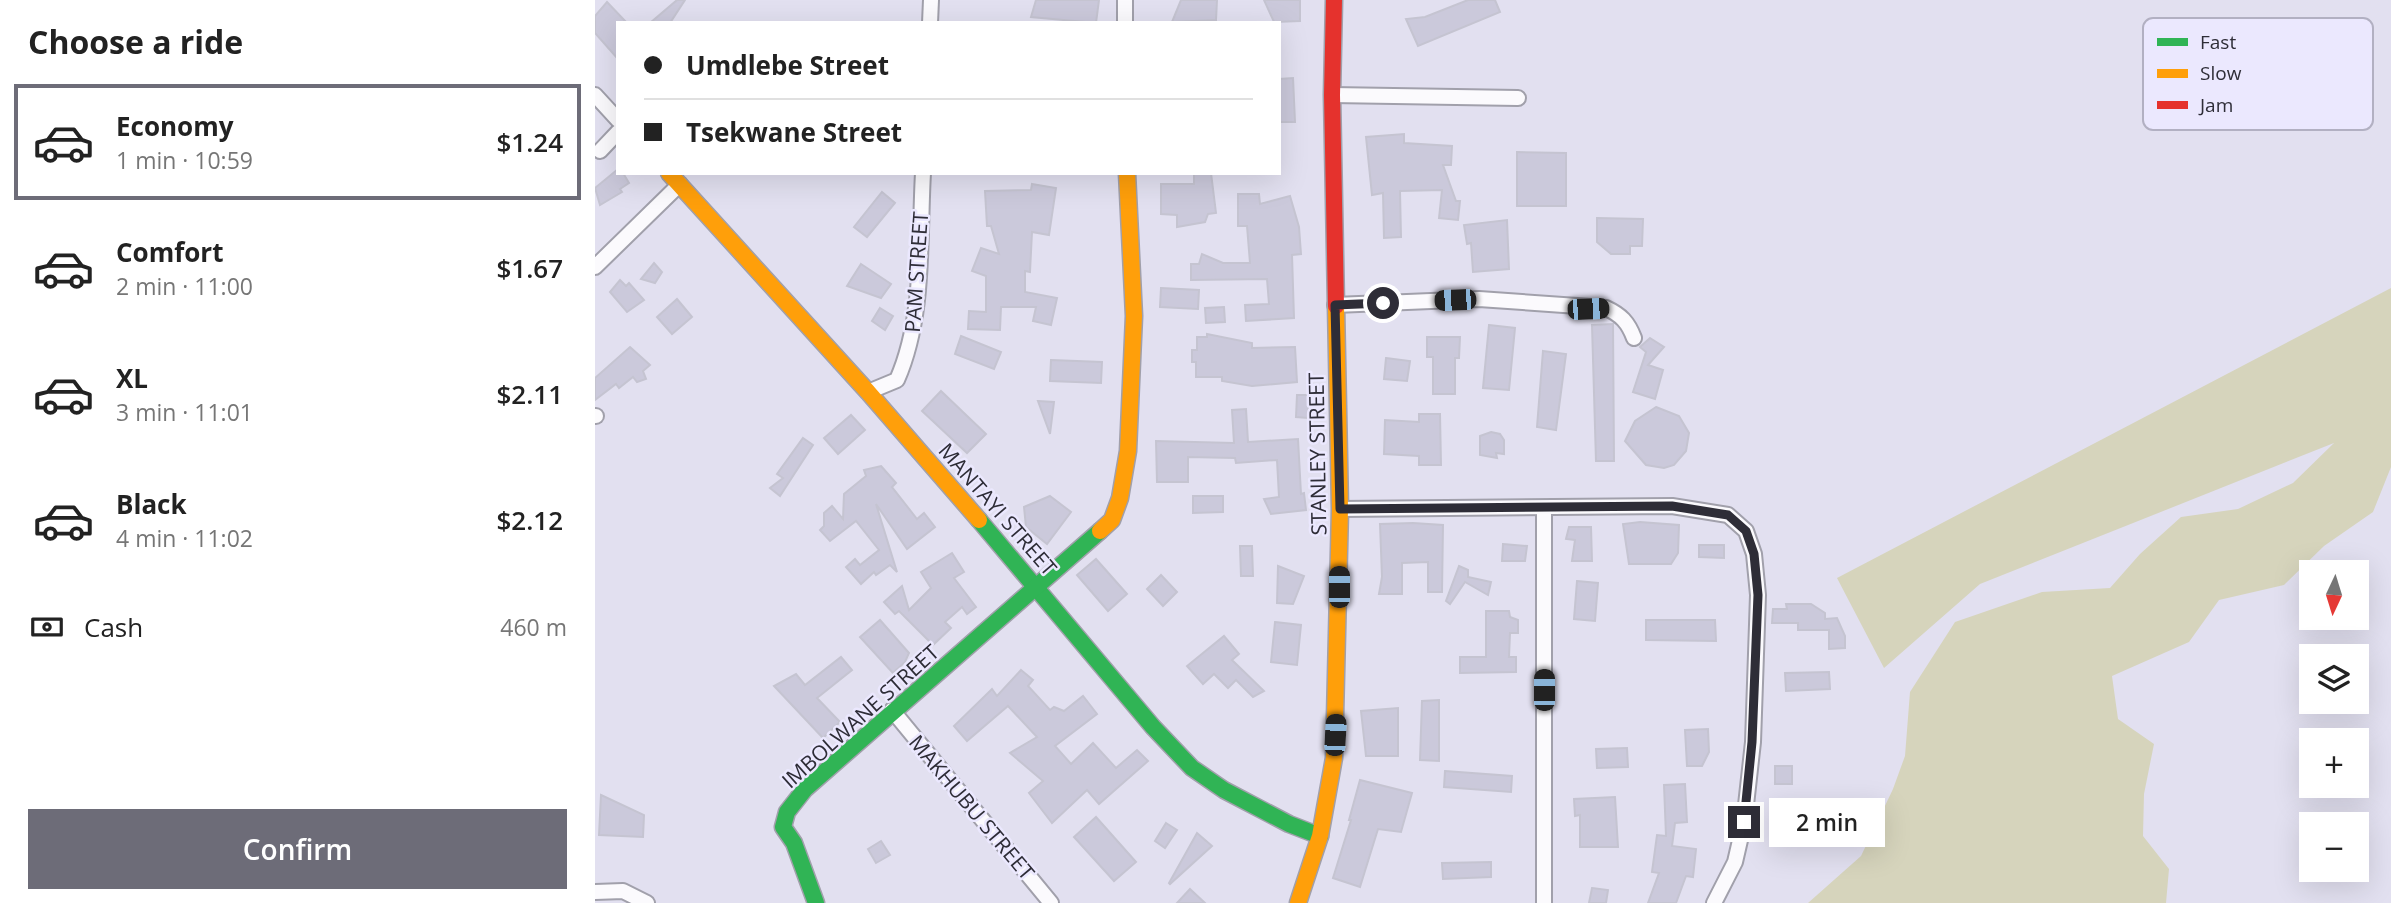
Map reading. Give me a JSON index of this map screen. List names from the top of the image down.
{
  "streets": {
    "street": [
      "PAM STREET",
      "STANLEY STREET",
      "MANTAYI STREET",
      "IMBOLWANE STREET",
      "MAKHUBU STREET"
    ]
  },
  "crossings": [
    ["PAM STREET", "MANTAYI STREET"],
    ["STANLEY STREET", "MANTAYI STREET"],
    ["MANTAYI STREET", "IMBOLWANE STREET"],
    ["IMBOLWANE STREET", "MAKHUBU STREET"]
  ],
  "legend": ["Fast", "Slow", "Jam"],
  "north": "bottom",
  "page": {
    "heading": "Choose a ride",
    "banner": ["Umdlebe Street", "Tsekwane Street"],
    "list": [
      {
        "name": "Economy",
        "note": "1 min · 10:59",
        "value": "$1.24"
      },
      {
        "name": "Comfort",
        "note": "2 min · 11:00",
        "value": "$1.67"
      },
      {
        "name": "XL",
        "note": "3 min · 11:01",
        "value": "$2.11"
      },
      {
        "name": "Black",
        "note": "4 min · 11:02",
        "value": "$2.12"
      }
    ],
    "map_buttons": ["+", "−"],
    "pay": ["Cash", "460 m"],
    "buttons": "Confirm",
    "bubble": "2 min"
  }
}
